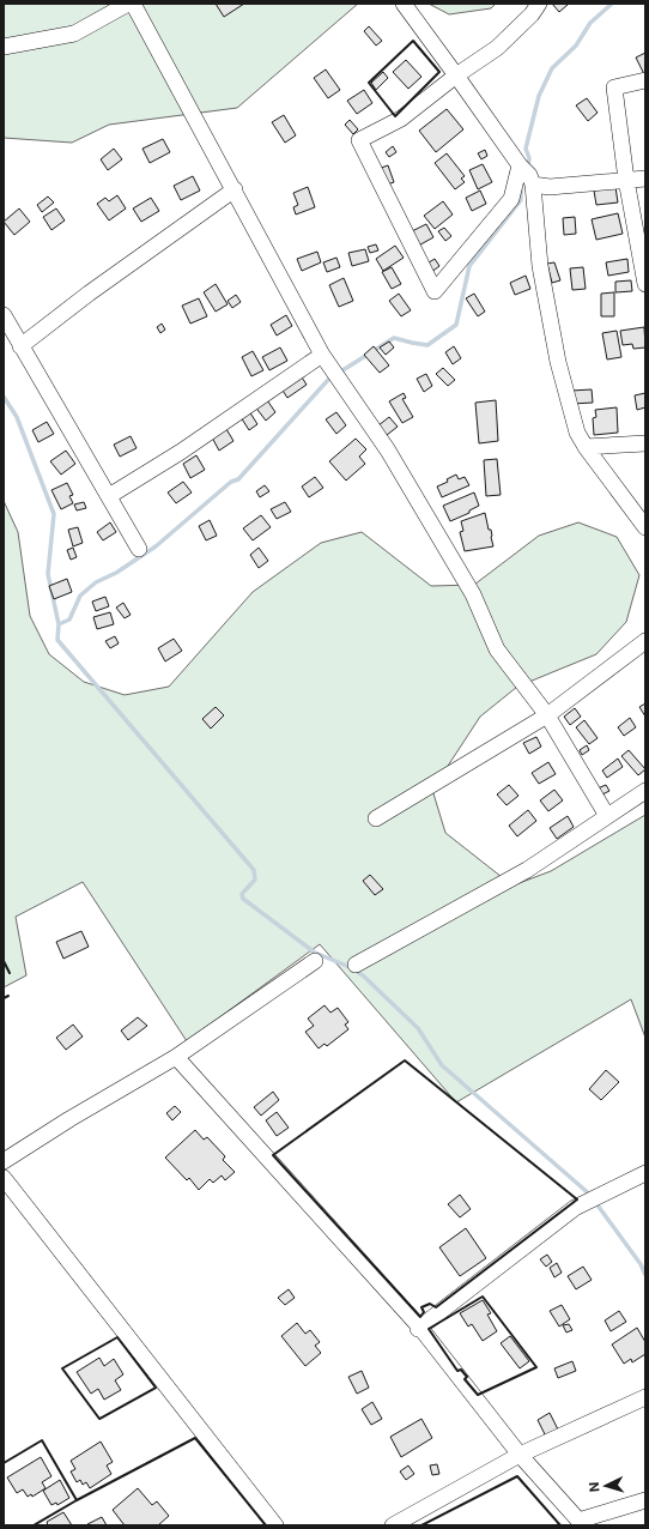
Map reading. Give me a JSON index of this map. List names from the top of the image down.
{
  "north": "left"
}
